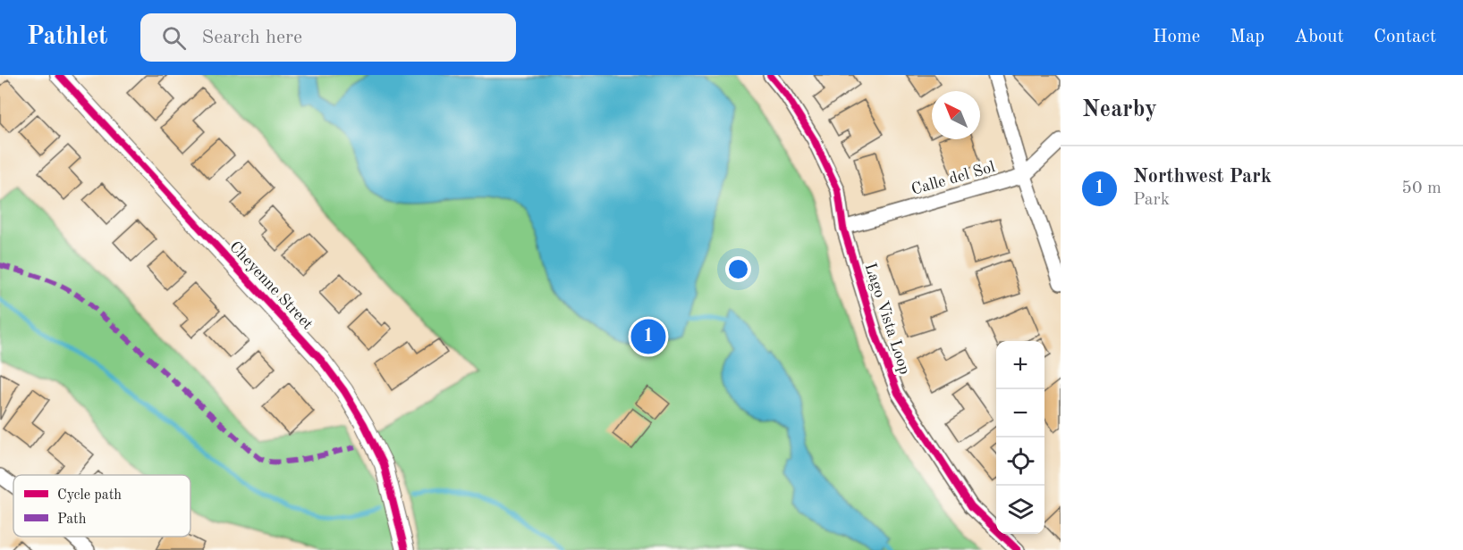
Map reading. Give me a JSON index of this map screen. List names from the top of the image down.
{
  "streets": {
    "street": ["Calle del Sol", "Cheyenne Street", "Lago Vista Loop"]
  },
  "crossings": [
    ["Calle del Sol", "Lago Vista Loop"]
  ],
  "legend": ["Cycle path", "Path"],
  "north": "top left",
  "page": {
    "header": "Pathlet",
    "search": "Search here",
    "nav": [
      "Home",
      "Map",
      "About",
      "Contact"
    ],
    "heading": "Nearby",
    "list": [
      {
        "mark": "1",
        "name": "Northwest Park",
        "note": "Park",
        "value": "50 m"
      }
    ],
    "pins": "1",
    "map_buttons": ["+", "−"]
  }
}
